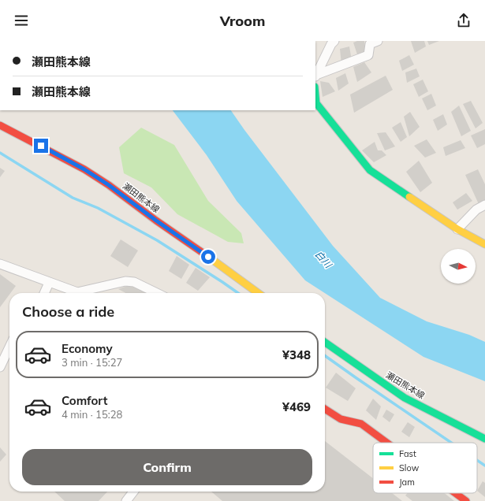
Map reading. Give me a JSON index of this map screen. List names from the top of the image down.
{
  "streets": {
    "main road": ["瀬田熊本線"]
  },
  "water": ["白川"],
  "legend": ["Fast", "Slow", "Jam"],
  "north": "right",
  "page": {
    "header": "Vroom",
    "banner": ["瀬田熊本線", "瀬田熊本線"],
    "heading": "Choose a ride",
    "list": [
      {
        "name": "Economy",
        "note": "3 min · 15:27",
        "value": "¥348"
      },
      {
        "name": "Comfort",
        "note": "4 min · 15:28",
        "value": "¥469"
      }
    ],
    "buttons": "Confirm"
  }
}
